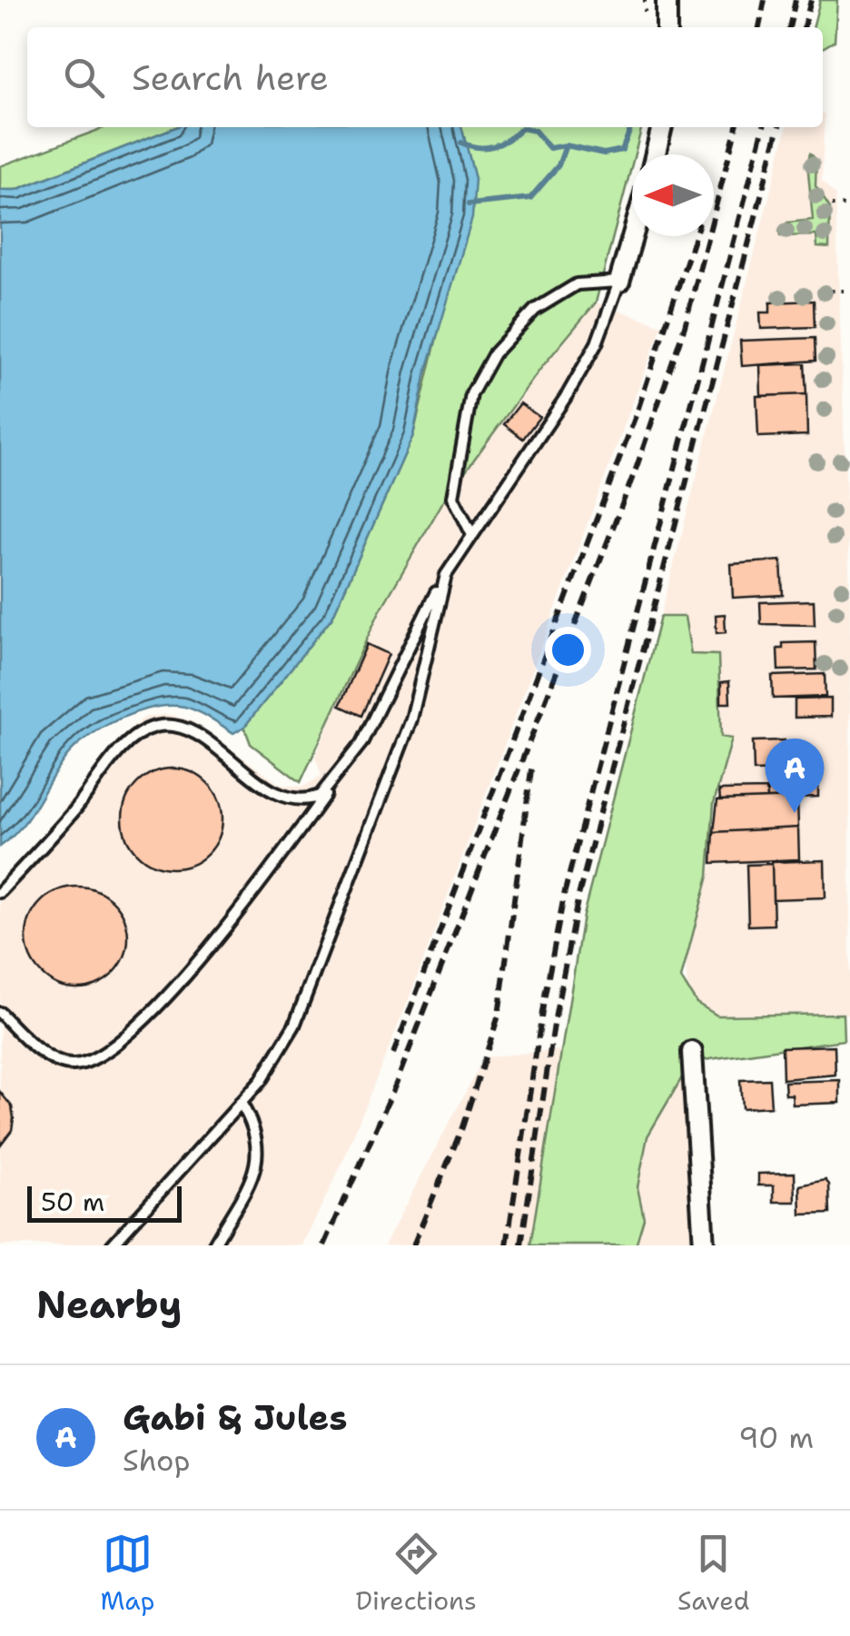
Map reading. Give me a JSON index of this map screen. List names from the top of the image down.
{
  "scale_bar": "50 m",
  "north": "left",
  "page": {
    "search": "Search here",
    "pins": "A",
    "scale": "50 m",
    "heading": "Nearby",
    "list": [
      {
        "mark": "A",
        "name": "Gabi & Jules",
        "note": "Shop",
        "value": "90 m"
      }
    ],
    "nav": ["Map", "Directions", "Saved"]
  }
}
